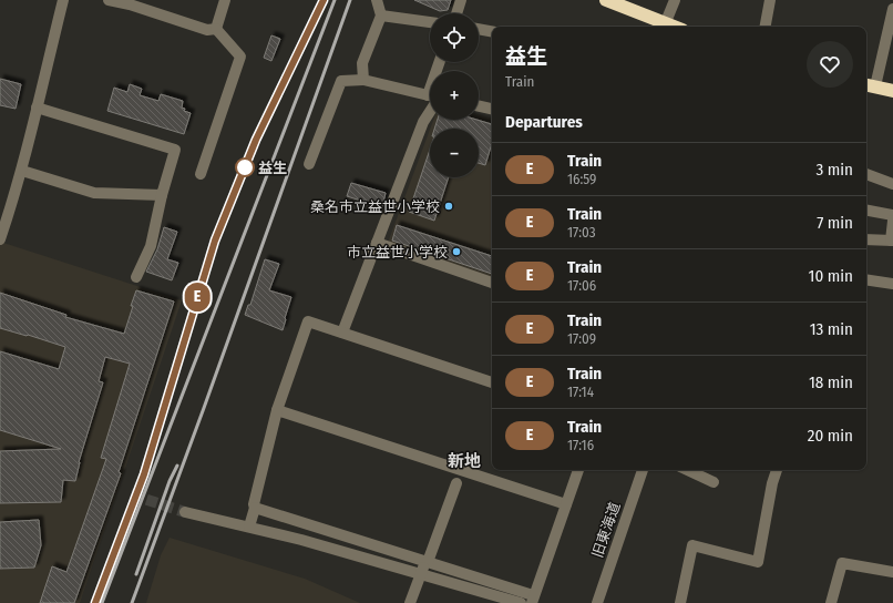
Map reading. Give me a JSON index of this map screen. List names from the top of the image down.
{
  "streets": {
    "street": ["旧東海道"]
  },
  "districts": ["新地"],
  "places": ["益生", "桑名市立益世小学校", "市立益世小学校"],
  "page": {
    "on_map": "E",
    "map_buttons": ["+", "−"],
    "heading": [
      ["益生", "Train"],
      "Departures"
    ],
    "list": [
      {
        "mark": "E",
        "name": "Train",
        "note": "16:59",
        "value": "3 min"
      },
      {
        "mark": "E",
        "name": "Train",
        "note": "17:03",
        "value": "7 min"
      },
      {
        "mark": "E",
        "name": "Train",
        "note": "17:06",
        "value": "10 min"
      },
      {
        "mark": "E",
        "name": "Train",
        "note": "17:09",
        "value": "13 min"
      },
      {
        "mark": "E",
        "name": "Train",
        "note": "17:14",
        "value": "18 min"
      },
      {
        "mark": "E",
        "name": "Train",
        "note": "17:16",
        "value": "20 min"
      }
    ]
  }
}
